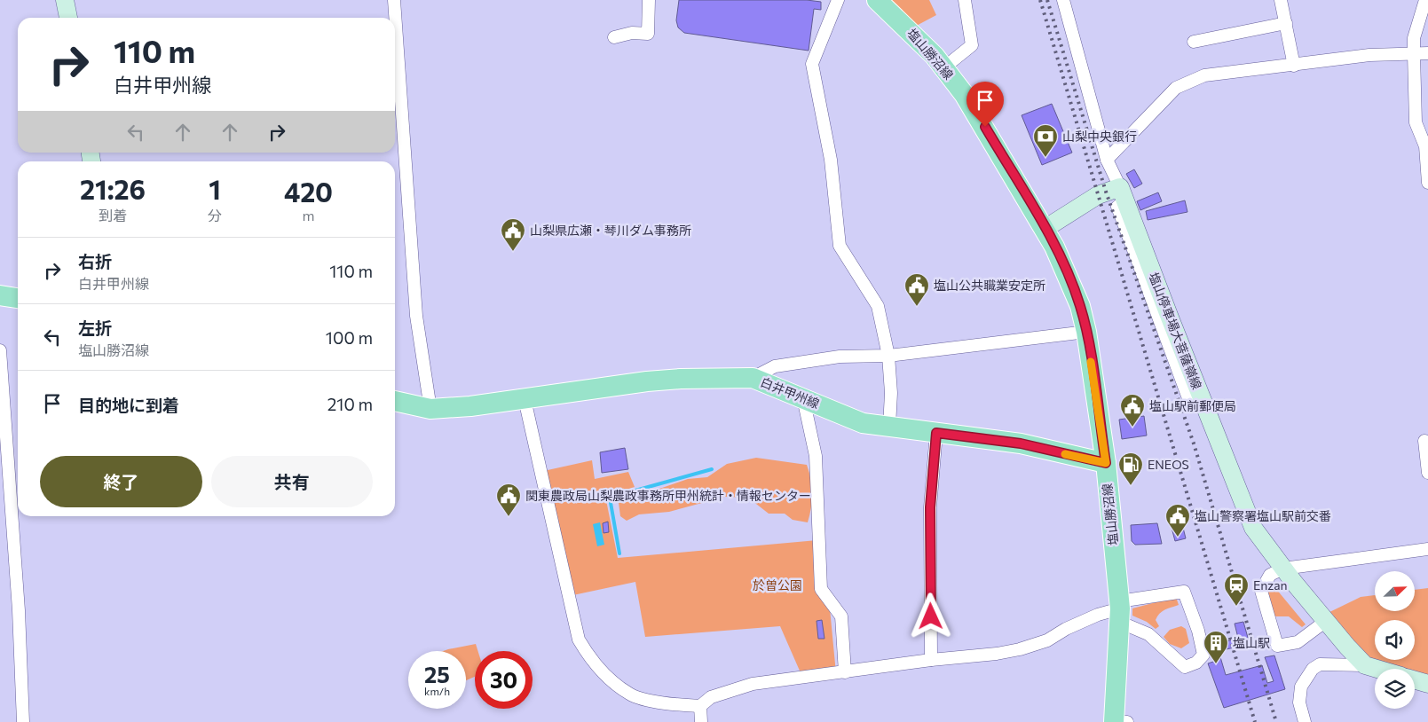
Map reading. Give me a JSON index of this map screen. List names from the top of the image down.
{
  "streets": {
    "main road": ["塩山勝沼線", "塩山停車場大菩薩嶺線", "白井甲州線"]
  },
  "crossings": [
    ["塩山勝沼線", "白井甲州線"]
  ],
  "parks": ["於曽公園"],
  "places": {
    "bank": ["山梨中央銀行"],
    "public building": [
      "山梨県広瀬・琴川ダム事務所",
      "塩山公共職業安定所",
      "塩山駅前郵便局",
      "関東農政局山梨農政事務所甲州統計・情報センター",
      "塩山警察署塩山駅前交番"
    ],
    "fuel station": ["ENEOS"],
    "station": ["Enzan"],
    "building": ["塩山駅"]
  },
  "north": "top right",
  "page": {
    "turn": ["110 m", "白井甲州線"],
    "eta": [
      "21:26",
      "到着",
      "1",
      "分",
      "420",
      "m"
    ],
    "list": [
      {
        "name": "右折",
        "note": "白井甲州線",
        "value": "110 m"
      },
      {
        "name": "左折",
        "note": "塩山勝沼線",
        "value": "100 m"
      },
      {
        "name": "目的地に到着",
        "value": "210 m"
      }
    ],
    "buttons": ["終了", "共有"],
    "speed": "25 km/h",
    "limit": "30"
  }
}
